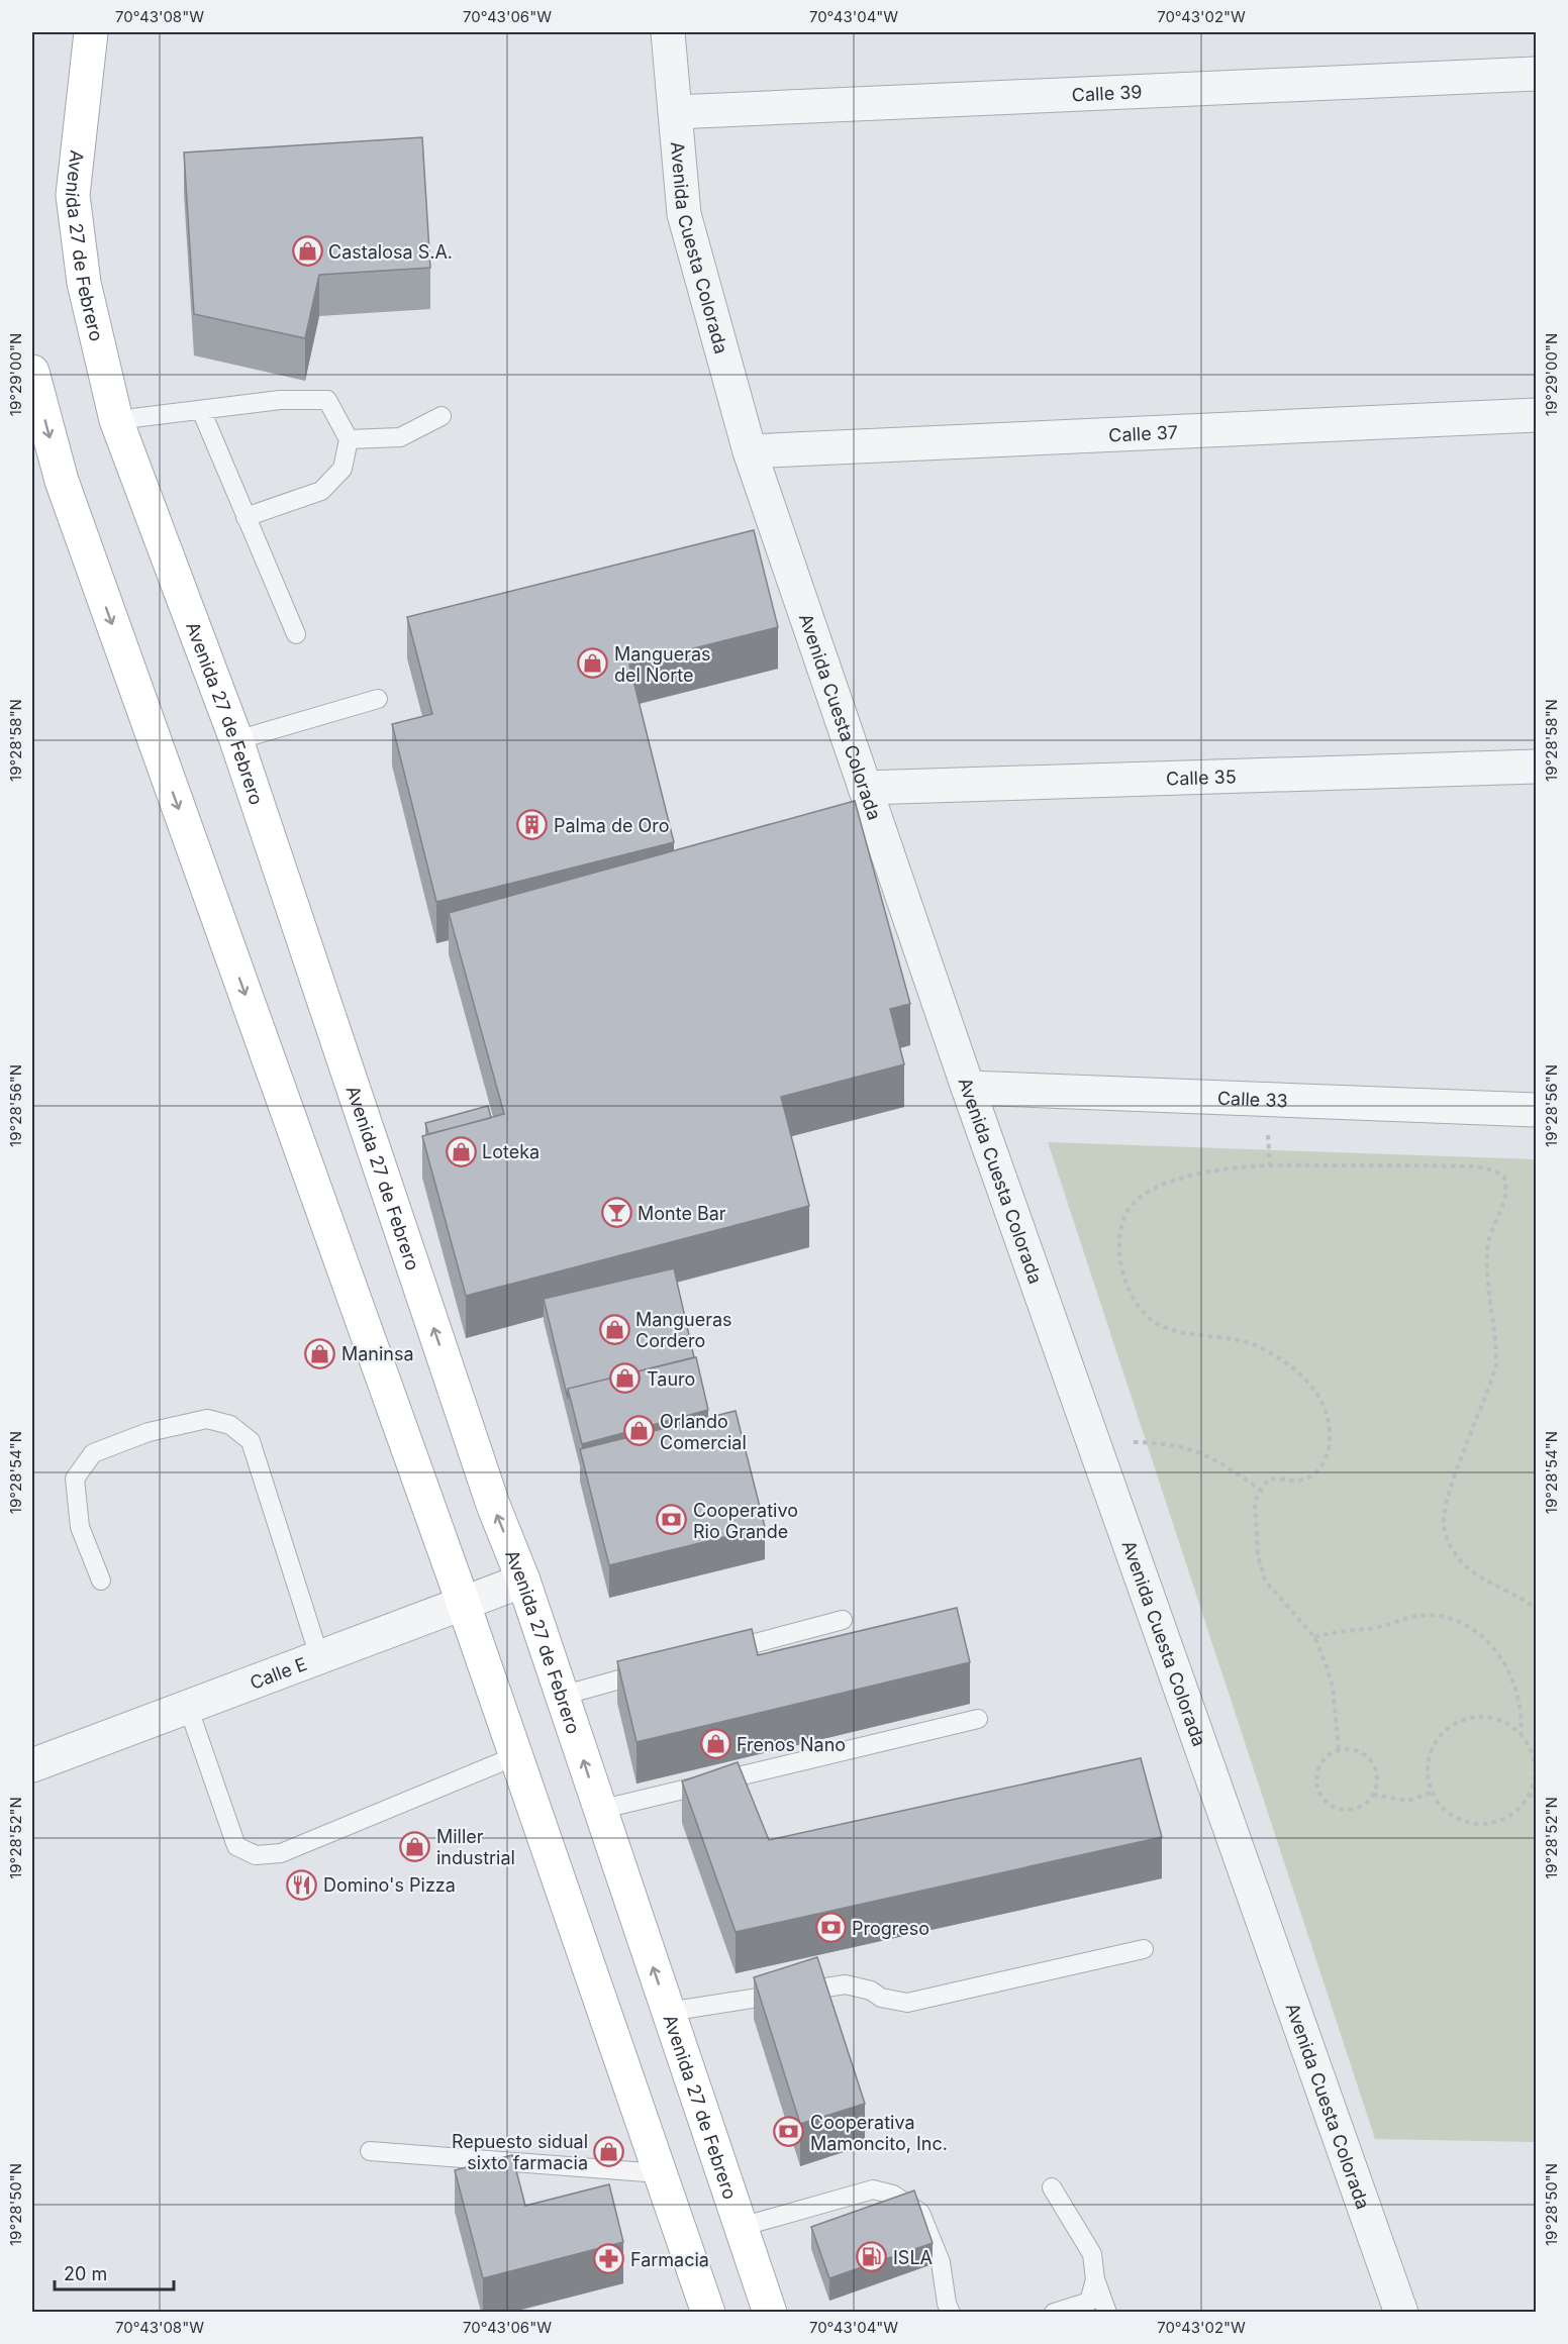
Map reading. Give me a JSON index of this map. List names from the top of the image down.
{
  "streets": {
    "main road": ["Avenida 27 de Febrero"],
    "street": [
      "Calle 39",
      "Avenida Cuesta Colorada",
      "Calle 37",
      "Calle 35",
      "Calle 33",
      "Calle E"
    ]
  },
  "crossings": [
    ["Calle 39", "Avenida Cuesta Colorada"],
    ["Avenida 27 de Febrero", "Calle E"],
    ["Avenida Cuesta Colorada", "Calle 37"],
    ["Avenida Cuesta Colorada", "Calle 35"],
    ["Avenida Cuesta Colorada", "Calle 33"]
  ],
  "places": {
    "shop": [
      "Castalosa S.A.",
      "Mangueras del Norte",
      "Loteka",
      "Mangueras Cordero",
      "Maninsa",
      "Tauro",
      "Orlando Comercial",
      "Frenos Nano",
      "Miller industrial",
      "Repuesto sidual sixto farmacia"
    ],
    "building": ["Palma de Oro"],
    "bar": ["Monte Bar"],
    "bank": ["Cooperativo Rio Grande", "Progreso", "Cooperativa Mamoncito, Inc."],
    "restaurant": ["Domino's Pizza"],
    "fuel station": ["ISLA"],
    "pharmacy": ["Farmacia"]
  },
  "scale_bar": "20 m",
  "coordinates": [
    "70°43'08\"W",
    "70°43'06\"W",
    "70°43'04\"W",
    "70°43'02\"W",
    "19°29'00\"N",
    "19°28'58\"N",
    "19°28'56\"N",
    "19°28'54\"N",
    "19°28'52\"N",
    "19°28'50\"N"
  ]
}
